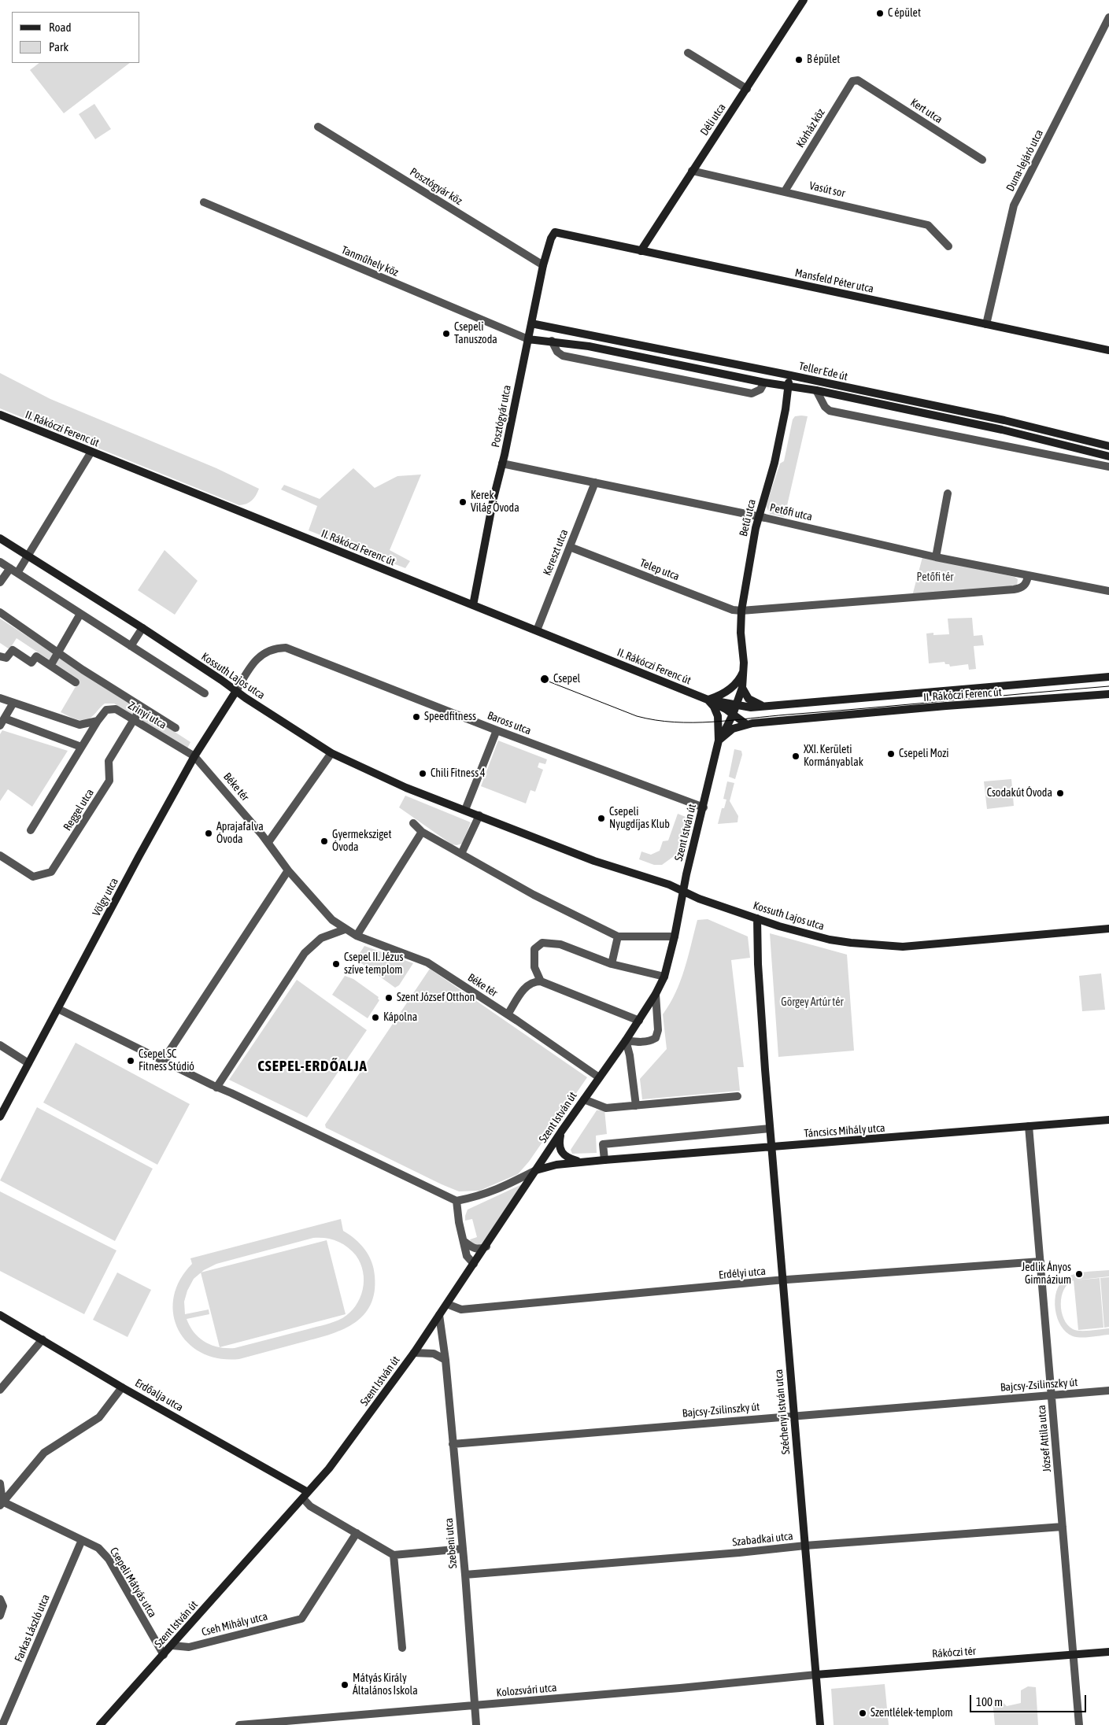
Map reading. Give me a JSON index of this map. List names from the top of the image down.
{
  "streets": {
    "street": [
      "Kert utca",
      "Déli utca",
      "Kórház köz",
      "Duna-lejáró utca",
      "Posztógyár köz",
      "Vasút sor",
      "Tanműhely köz",
      "Mansfeld Péter utca",
      "Teller Ede út",
      "Posztógyár utca",
      "II. Rákóczi Ferenc út",
      "Petőfi utca",
      "Betű utca",
      "Kereszt utca",
      "Telep utca",
      "Kossuth Lajos utca",
      "Zrínyi utca",
      "Baross utca",
      "Béke tér",
      "Reggel utca",
      "Szent István út",
      "Völgy utca",
      "Táncsics Mihály utca",
      "Erdélyi utca",
      "Bajcsy-Zsilinszky út",
      "Erdőalja utca",
      "Széchenyi István utca",
      "József Attila utca",
      "Szabadkai utca",
      "Szebeni utca",
      "Csepeli Mátyás utca",
      "Cseh Mihály utca",
      "Farkas László utca",
      "Rákóczi tér",
      "Kolozsvári utca"
    ]
  },
  "crossings": [
    ["Kert utca", "Kórház köz"],
    ["Déli utca", "Vasút sor"],
    ["Déli utca", "Mansfeld Péter utca"],
    ["Kórház köz", "Vasút sor"],
    ["Duna-lejáró utca", "Mansfeld Péter utca"],
    ["Posztógyár köz", "Posztógyár utca"],
    ["Tanműhely köz", "Teller Ede út"],
    ["Tanműhely köz", "Posztógyár utca"],
    ["Mansfeld Péter utca", "Posztógyár utca"],
    ["Teller Ede út", "Posztógyár utca"],
    ["Teller Ede út", "Betű utca"],
    ["Posztógyár utca", "II. Rákóczi Ferenc út"],
    ["Posztógyár utca", "Petőfi utca"],
    ["II. Rákóczi Ferenc út", "Betű utca"],
    ["II. Rákóczi Ferenc út", "Kereszt utca"],
    ["II. Rákóczi Ferenc út", "Szent István út"],
    ["Petőfi utca", "Betű utca"],
    ["Petőfi utca", "Kereszt utca"],
    ["Betű utca", "Telep utca"],
    ["Betű utca", "Szent István út"],
    ["Kereszt utca", "Telep utca"],
    ["Kossuth Lajos utca", "Baross utca"],
    ["Kossuth Lajos utca", "Szent István út"],
    ["Kossuth Lajos utca", "Völgy utca"],
    ["Zrínyi utca", "Béke tér"],
    ["Zrínyi utca", "Reggel utca"],
    ["Zrínyi utca", "Völgy utca"],
    ["Baross utca", "Szent István út"],
    ["Baross utca", "Völgy utca"],
    ["Béke tér", "Szent István út"],
    ["Béke tér", "Völgy utca"],
    ["Szent István út", "Táncsics Mihály utca"],
    ["Szent István út", "Erdélyi utca"],
    ["Szent István út", "Erdőalja utca"],
    ["Szent István út", "Szebeni utca"],
    ["Szent István út", "Csepeli Mátyás utca"],
    ["Szent István út", "Cseh Mihály utca"],
    ["Táncsics Mihály utca", "Széchenyi István utca"],
    ["Táncsics Mihály utca", "József Attila utca"],
    ["Erdélyi utca", "Széchenyi István utca"],
    ["Erdélyi utca", "József Attila utca"],
    ["Bajcsy-Zsilinszky út", "Széchenyi István utca"],
    ["Bajcsy-Zsilinszky út", "József Attila utca"],
    ["Bajcsy-Zsilinszky út", "Szebeni utca"],
    ["Széchenyi István utca", "Szabadkai utca"],
    ["Széchenyi István utca", "Rákóczi tér"],
    ["Széchenyi István utca", "Kolozsvári utca"],
    ["József Attila utca", "Szabadkai utca"],
    ["József Attila utca", "Rákóczi tér"],
    ["Szabadkai utca", "Szebeni utca"],
    ["Szebeni utca", "Kolozsvári utca"],
    ["Csepeli Mátyás utca", "Farkas László utca"],
    ["Rákóczi tér", "Kolozsvári utca"]
  ],
  "districts": ["CSEPEL-ERDŐALJA"],
  "parks": ["Petőfi tér", "Görgey Artúr tér"],
  "places": [
    "C épület",
    "B épület",
    "Csepeli Tanuszoda",
    "Kerek Világ Óvoda",
    "Csepel",
    "Speedfitness",
    "Csepeli Mozi",
    "XXI. Kerületi Kormányablak",
    "Chili Fitness 4",
    "Csodakút Óvoda",
    "Csepeli Nyugdíjas Klub",
    "Aprajafalva Óvoda",
    "Gyermeksziget Óvoda",
    "Csepel II. Jézus szíve templom",
    "Szent József Otthon",
    "Kápolna",
    "Csepel SC Fitness Stúdió",
    "Jedlik Ányos Gimnázium",
    "Mátyás Király Általános Iskola",
    "Szentlélek-templom"
  ],
  "legend": ["Road", "Park"],
  "scale_bar": "100 m"
}
